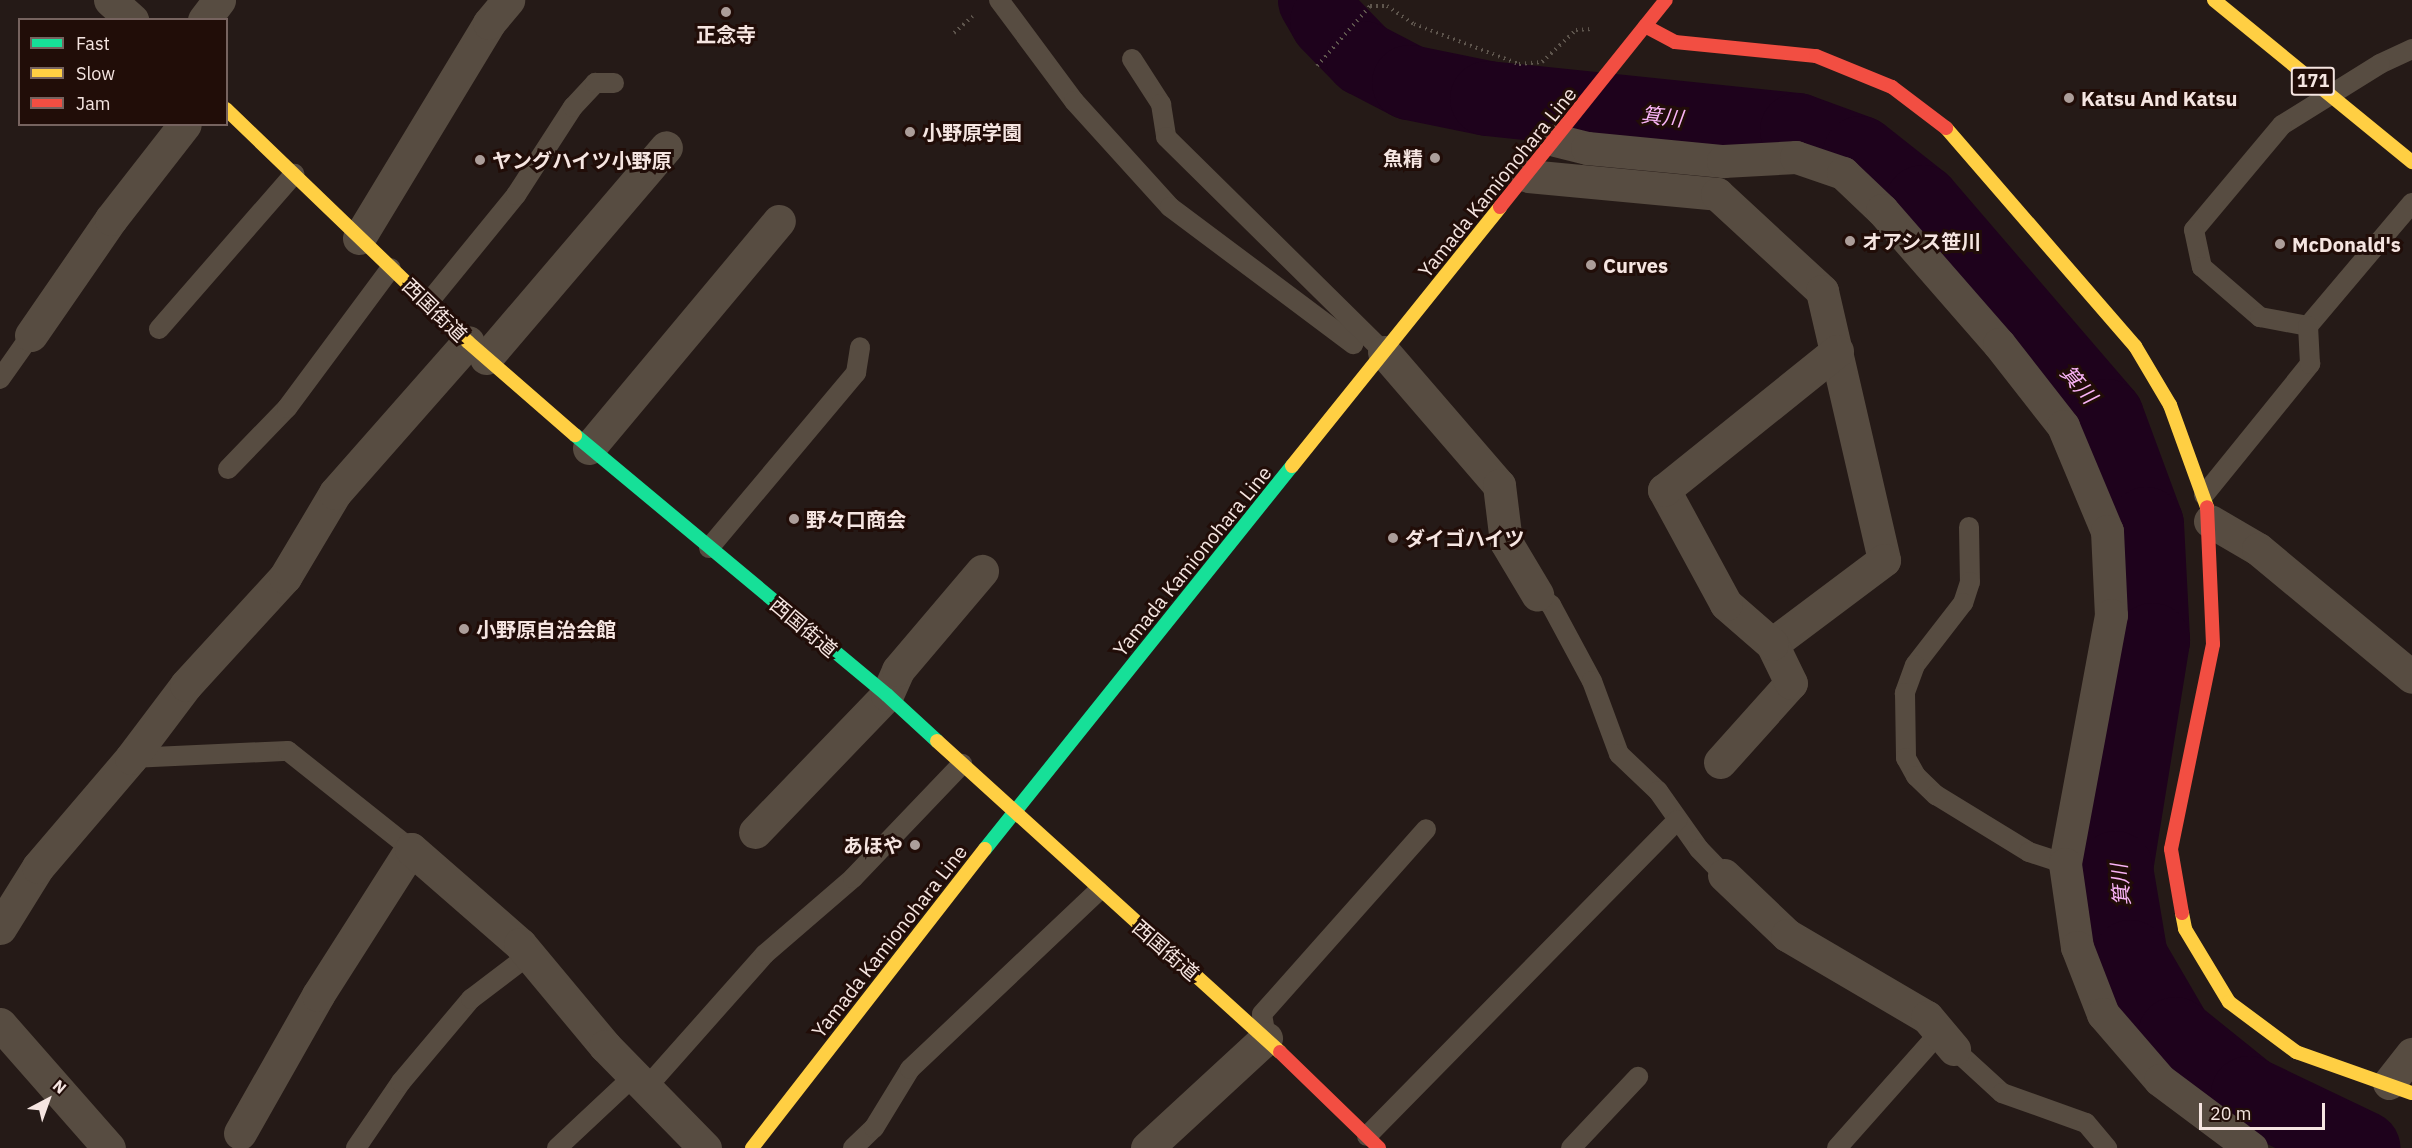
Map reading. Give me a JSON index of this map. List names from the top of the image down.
{
  "streets": {
    "main road": ["171", "Yamada Kamionohara Line", "西国街道"]
  },
  "crossings": [
    ["Yamada Kamionohara Line", "西国街道"]
  ],
  "water": ["箕川"],
  "places": [
    "正念寺",
    "Katsu And Katsu",
    "小野原学園",
    "魚精",
    "ヤングハイツ小野原",
    "オアシス笹川",
    "McDonald's",
    "Curves",
    "野々口商会",
    "ダイゴハイツ",
    "小野原自治会館",
    "あほや"
  ],
  "legend": ["Fast", "Slow", "Jam"],
  "scale_bar": "20 m",
  "north": "top right"
}
